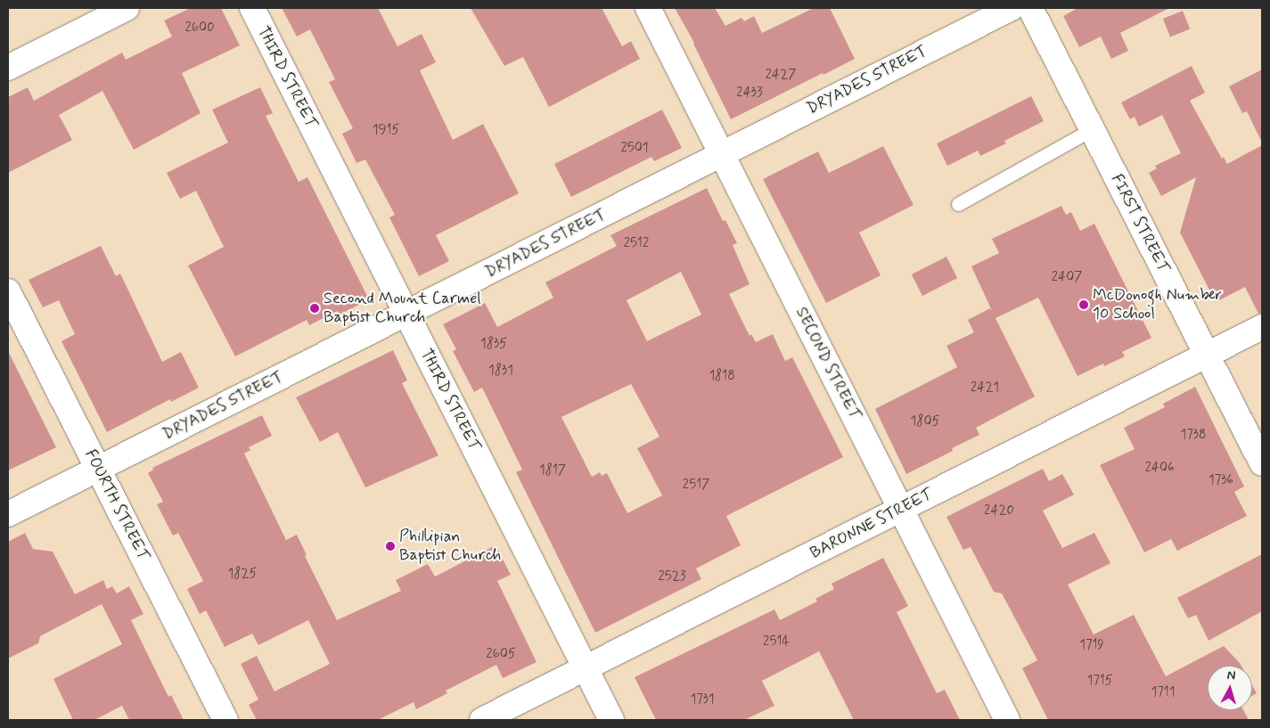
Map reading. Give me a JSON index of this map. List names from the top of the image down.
{
  "streets": {
    "street": [
      "THIRD STREET",
      "DRYADES STREET",
      "FIRST STREET",
      "SECOND STREET",
      "FOURTH STREET",
      "BARONNE STREET"
    ]
  },
  "crossings": [
    ["THIRD STREET", "DRYADES STREET"],
    ["THIRD STREET", "BARONNE STREET"],
    ["DRYADES STREET", "SECOND STREET"],
    ["DRYADES STREET", "FOURTH STREET"],
    ["FIRST STREET", "BARONNE STREET"],
    ["SECOND STREET", "BARONNE STREET"]
  ],
  "places": ["McDonogh Number 10 School", "Second Mount Carmel Baptist Church", "Phillipian Baptist Church"],
  "house_numbers": [
    "2600",
    "2427",
    "2433",
    "1915",
    "2501",
    "2512",
    "2407",
    "1835",
    "1831",
    "1818",
    "2421",
    "1805",
    "1738",
    "2406",
    "1817",
    "1736",
    "2517",
    "2420",
    "1825",
    "2523",
    "2514",
    "1719",
    "2605",
    "1715",
    "1711",
    "1731"
  ],
  "north": "top"
}
